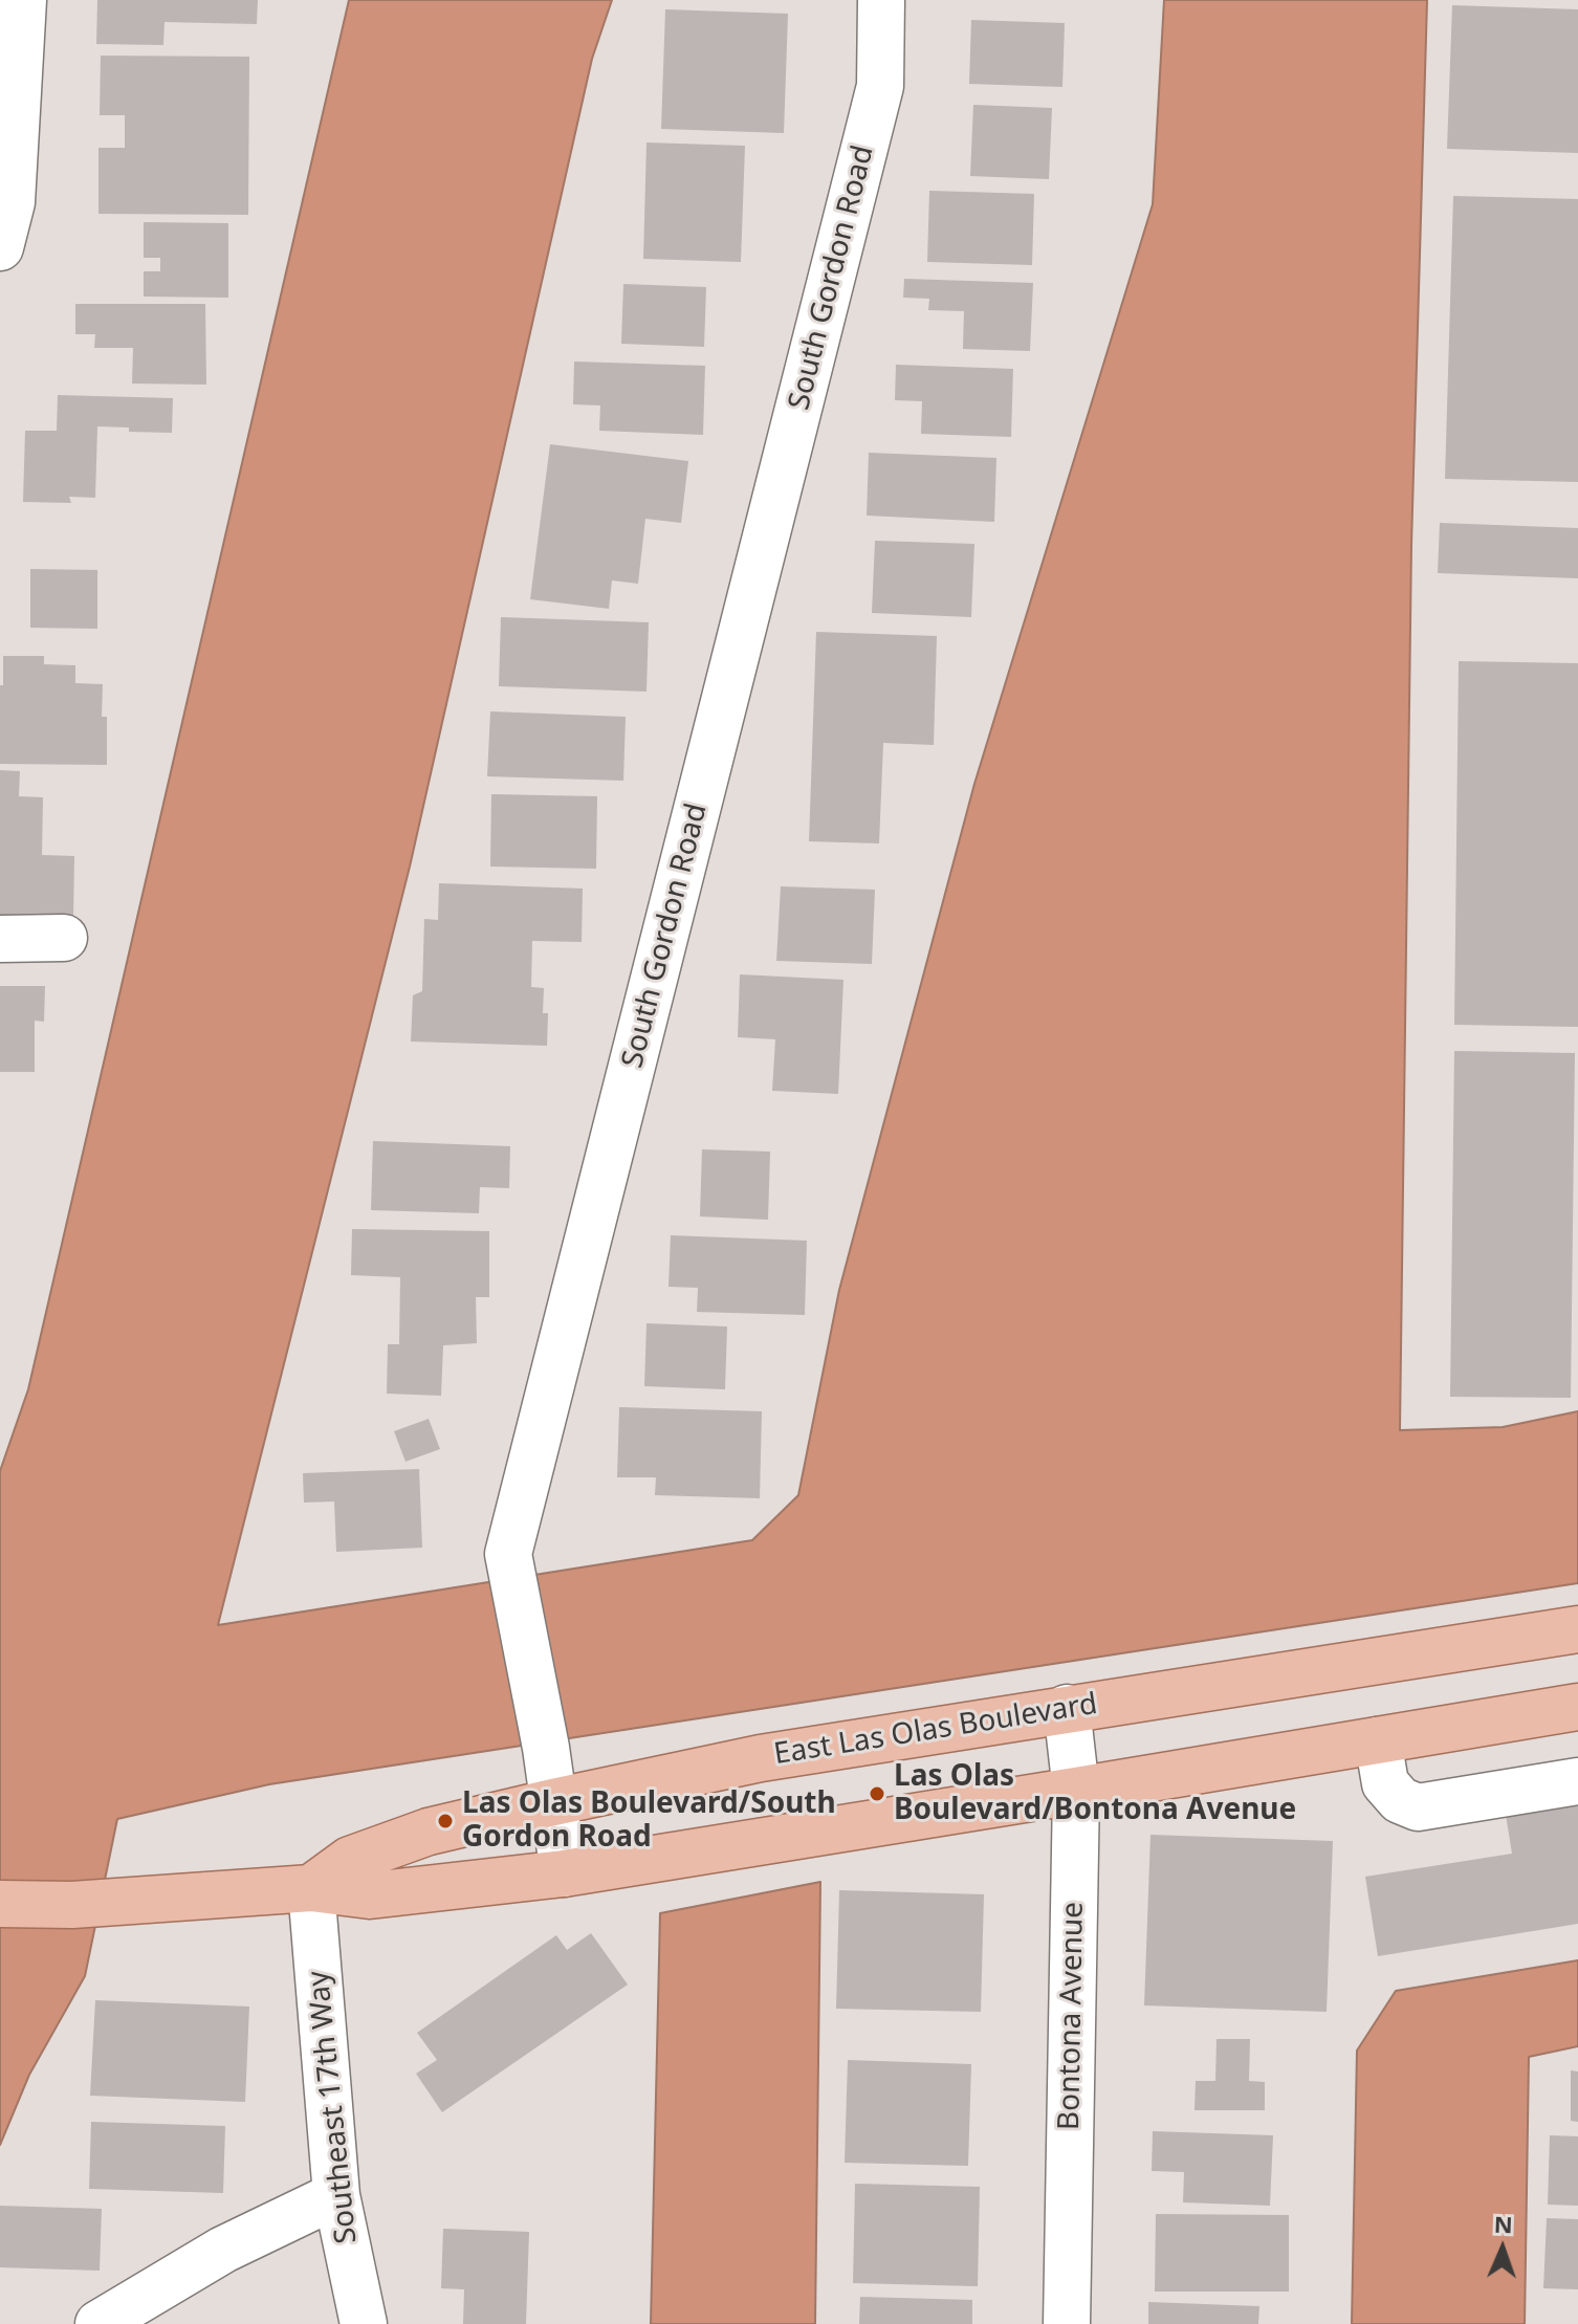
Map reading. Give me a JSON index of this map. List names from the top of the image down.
{
  "streets": {
    "main road": ["East Las Olas Boulevard"],
    "street": ["South Gordon Road", "Bontona Avenue", "Southeast 17th Way"]
  },
  "crossings": [
    ["South Gordon Road", "East Las Olas Boulevard"],
    ["East Las Olas Boulevard", "Bontona Avenue"],
    ["East Las Olas Boulevard", "Southeast 17th Way"]
  ],
  "places": ["Las Olas Boulevard/Bontona Avenue", "Las Olas Boulevard/South Gordon Road"],
  "north": "top"
}
